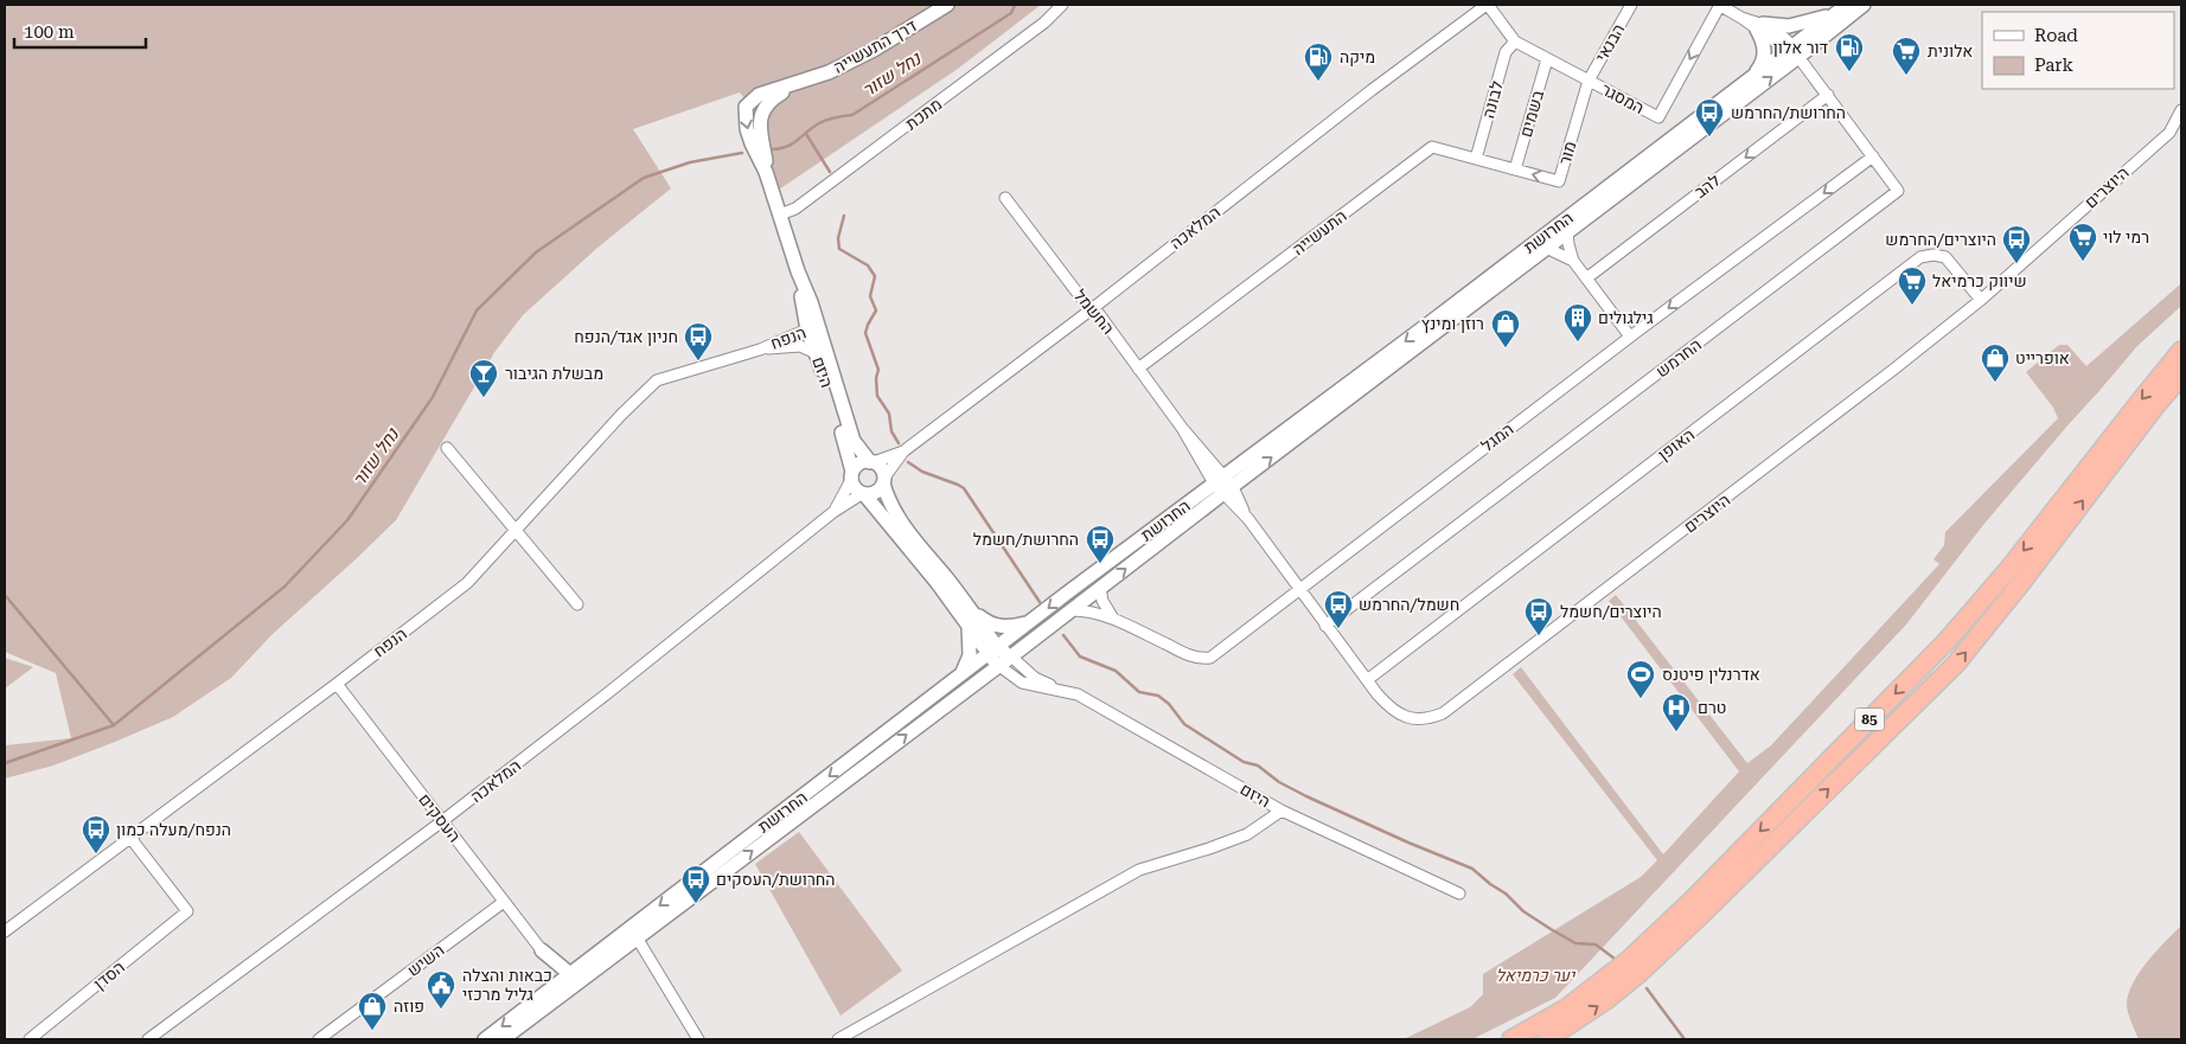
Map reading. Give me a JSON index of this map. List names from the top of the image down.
{
  "streets": {
    "highway": ["85"],
    "street": [
      "הבנאי",
      "דרך התעשייה",
      "המסגר",
      "לבונה",
      "מתכת",
      "בשמים",
      "מור",
      "להב",
      "היוצרים",
      "המלאכה",
      "התעשייה",
      "החרושת",
      "החשמל",
      "הנפח",
      "החרמש",
      "היזם",
      "המגל",
      "האופן",
      "העסקים",
      "השיש",
      "הסדן"
    ]
  },
  "crossings": [
    ["הבנאי", "המסגר"],
    ["הבנאי", "מור"],
    ["דרך התעשייה", "מתכת"],
    ["דרך התעשייה", "היזם"],
    ["המסגר", "לבונה"],
    ["המסגר", "בשמים"],
    ["המסגר", "מור"],
    ["המסגר", "המלאכה"],
    ["לבונה", "התעשייה"],
    ["מתכת", "היזם"],
    ["בשמים", "מור"],
    ["בשמים", "התעשייה"],
    ["מור", "התעשייה"],
    ["להב", "החרמש"],
    ["היוצרים", "החרושת"],
    ["היוצרים", "החשמל"],
    ["היוצרים", "החרמש"],
    ["היוצרים", "המגל"],
    ["היוצרים", "האופן"],
    ["המלאכה", "החשמל"],
    ["המלאכה", "היזם"],
    ["המלאכה", "העסקים"],
    ["התעשייה", "החשמל"],
    ["החרושת", "החשמל"],
    ["החרושת", "החרמש"],
    ["החרושת", "היזם"],
    ["החרושת", "המגל"],
    ["הנפח", "היזם"],
    ["הנפח", "העסקים"],
    ["הנפח", "הסדן"],
    ["החרמש", "המגל"],
    ["העסקים", "השיש"]
  ],
  "one_way": ["להב"],
  "water": ["נחל שזור"],
  "parks": ["יער כרמיאל"],
  "places": {
    "fuel station": ["דור אלון", "מיקה"],
    "supermarket": ["אלונית", "רמי לוי", "שיווק כרמיאל"],
    "bus stop": [
      "החרושת/החרמש",
      "היוצרים/החרמש",
      "חניון אגד/הנפח",
      "החרושת/חשמל",
      "חשמל/החרמש",
      "היוצרים/חשמל",
      "הנפח/מעלה כמון",
      "החרושת/העסקים"
    ],
    "building": ["גילגולים"],
    "shop": ["רוזן ומינץ", "אופרייט", "פוזה"],
    "bar": ["מבשלת הגיבור"],
    "sports": ["אדרנלין פיטנס"],
    "hospital": ["טרם"],
    "public building": ["כבאות והצלה גליל מרכזי"]
  },
  "legend": ["Road", "Park"],
  "scale_bar": "100 m"
}
